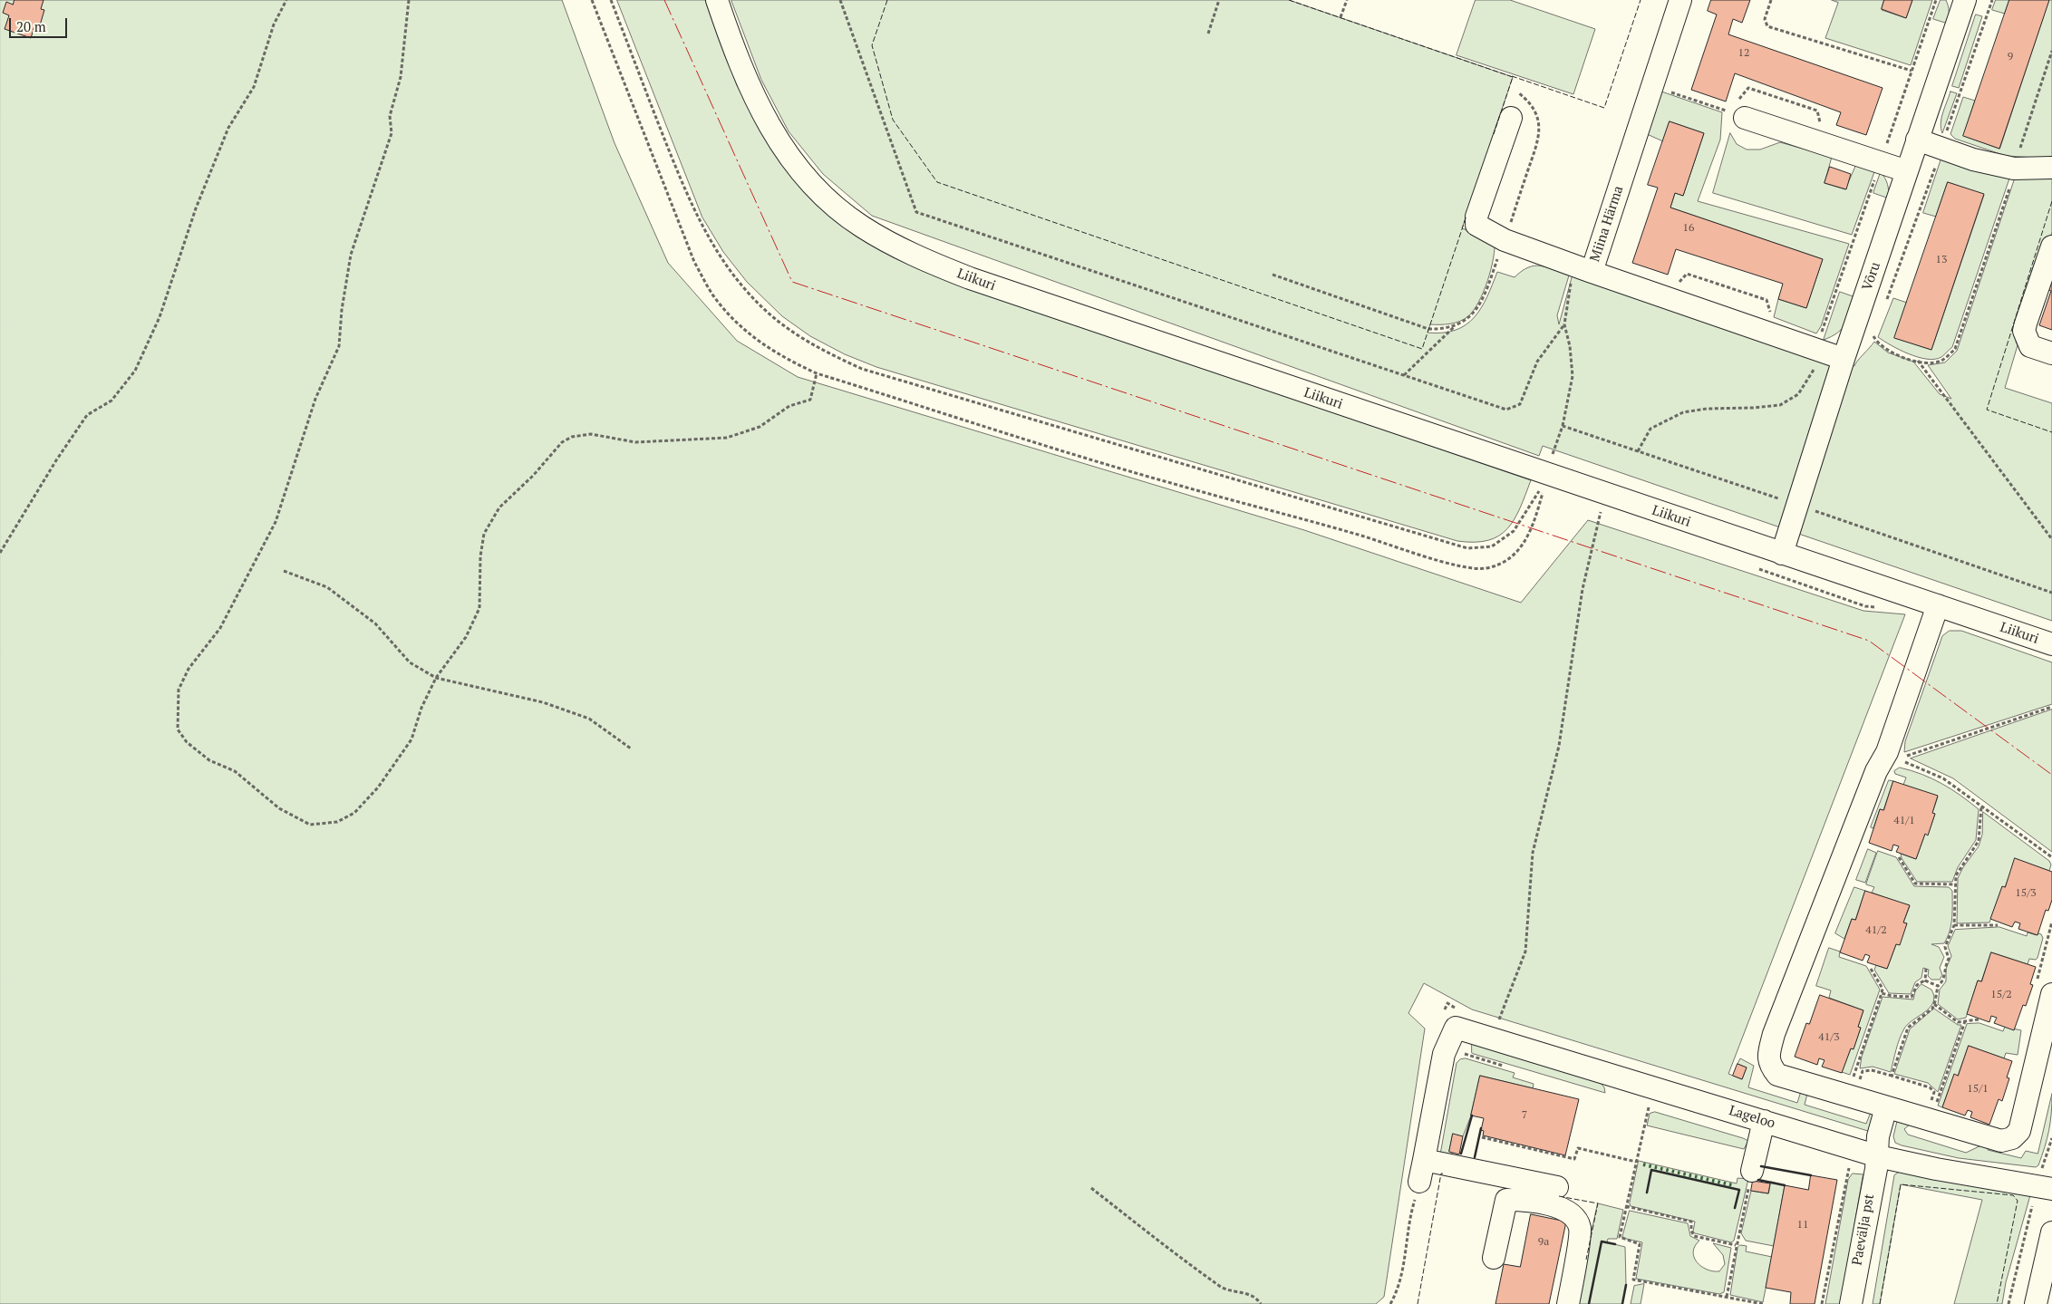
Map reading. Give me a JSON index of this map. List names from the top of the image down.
{
  "streets": {
    "street": [
      "Miina Härma",
      "Võru",
      "Liikuri",
      "Lageloo",
      "Paevälja pst"
    ]
  },
  "crossings": [
    ["Miina Härma", "Võru"],
    ["Võru", "Liikuri"],
    ["Lageloo", "Paevälja pst"]
  ],
  "house_numbers": [
    "12",
    "9",
    "16",
    "13",
    "41/1",
    "15/3",
    "41/2",
    "15/2",
    "41/3",
    "15/1",
    "7",
    "11",
    "9a"
  ],
  "scale_bar": "20 m"
}
